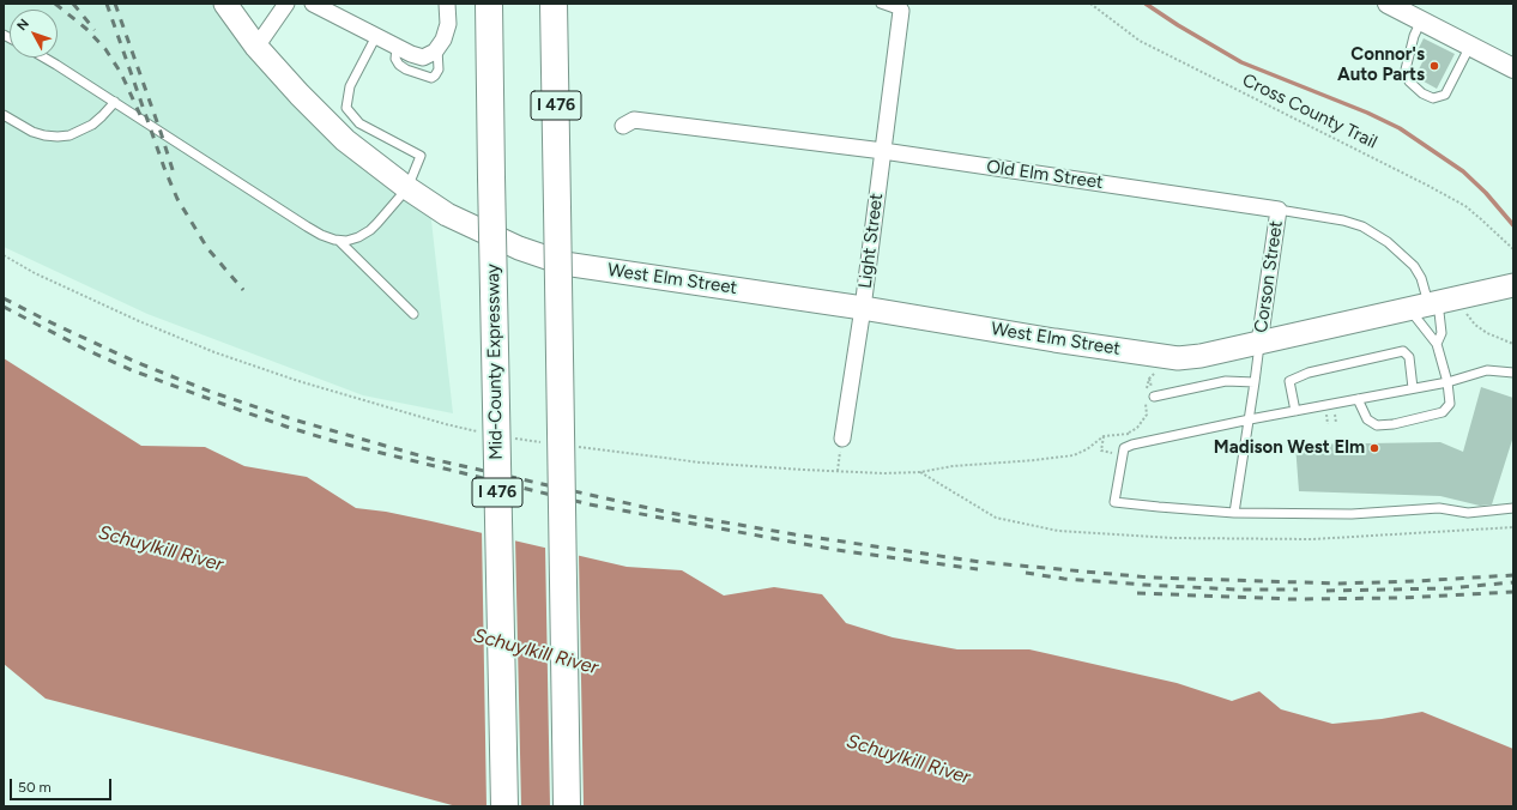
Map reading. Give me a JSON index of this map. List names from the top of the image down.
{
  "streets": {
    "highway": ["I 476", "Mid-County Expressway"],
    "main road": ["West Elm Street"],
    "street": ["Old Elm Street", "Light Street", "Corson Street"],
    "path": ["Cross County Trail"]
  },
  "crossings": [
    ["Old Elm Street", "Light Street"],
    ["Old Elm Street", "Corson Street"],
    ["Old Elm Street", "West Elm Street"],
    ["Light Street", "West Elm Street"],
    ["Corson Street", "West Elm Street"]
  ],
  "water": ["Schuylkill River"],
  "places": ["Connor's Auto Parts", "Madison West Elm"],
  "scale_bar": "50 m",
  "north": "top left"
}
